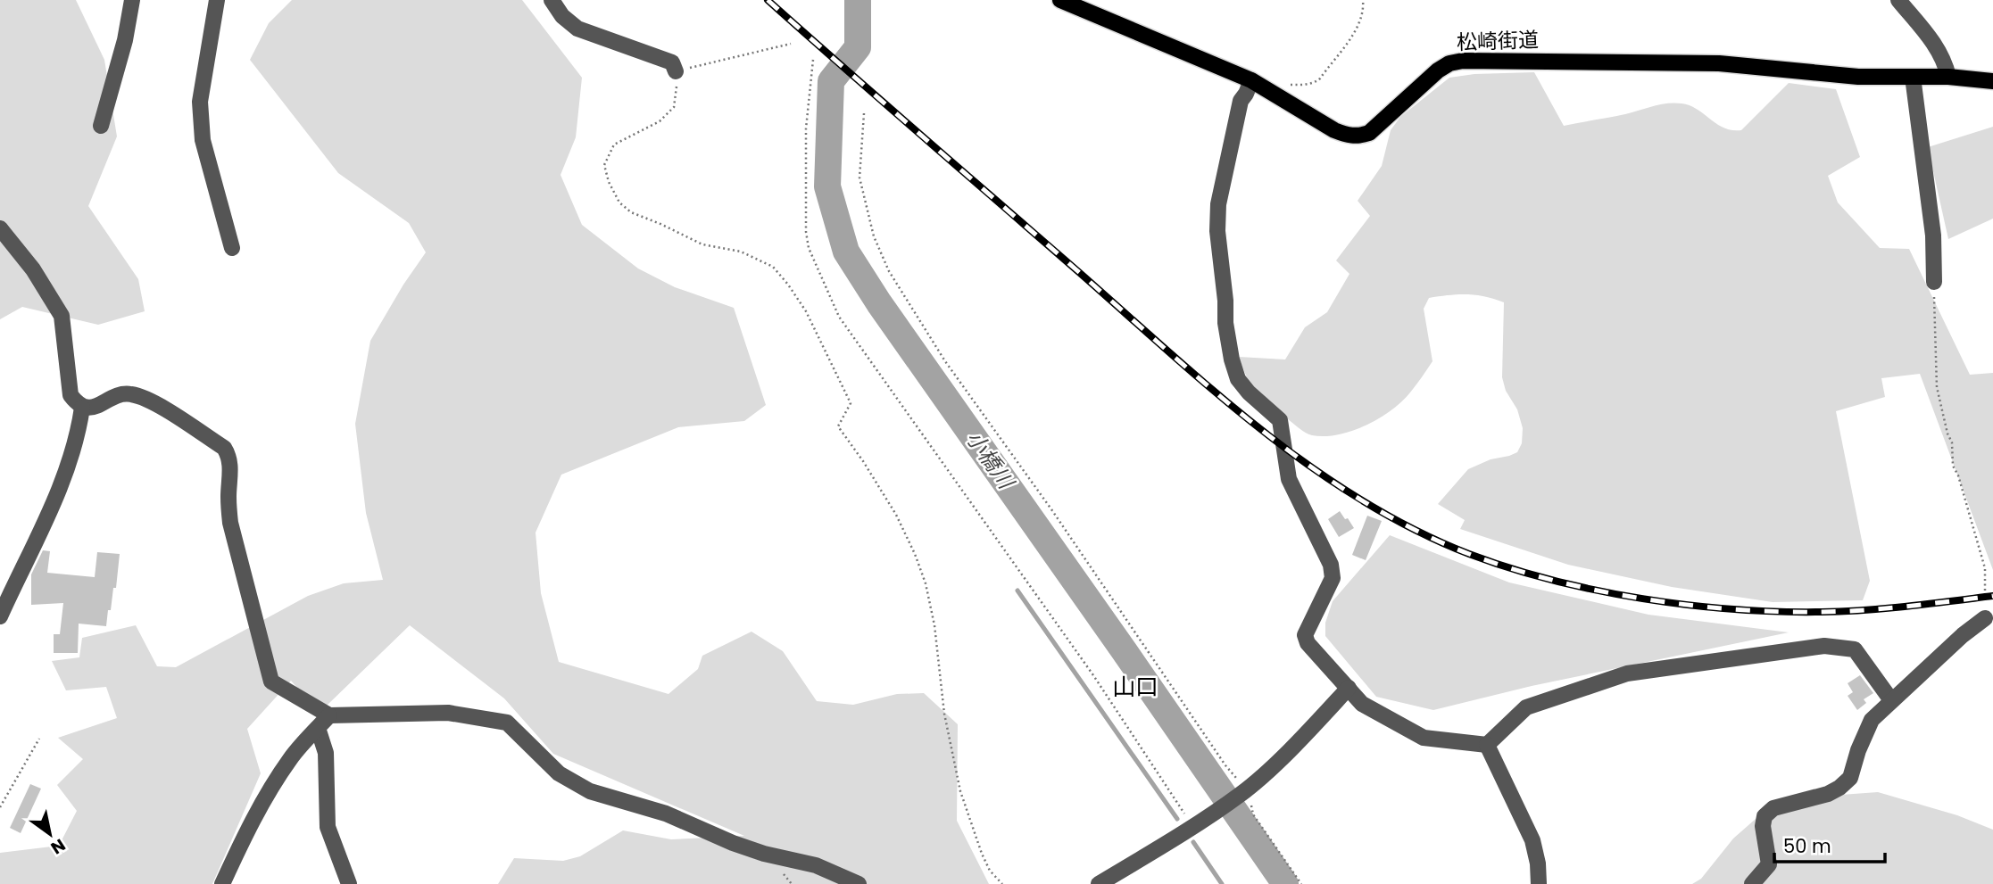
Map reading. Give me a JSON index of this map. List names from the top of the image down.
{
  "streets": {
    "main road": ["松崎街道"]
  },
  "districts": ["山口"],
  "water": ["小橋川"],
  "scale_bar": "50 m",
  "north": "bottom right"
}
